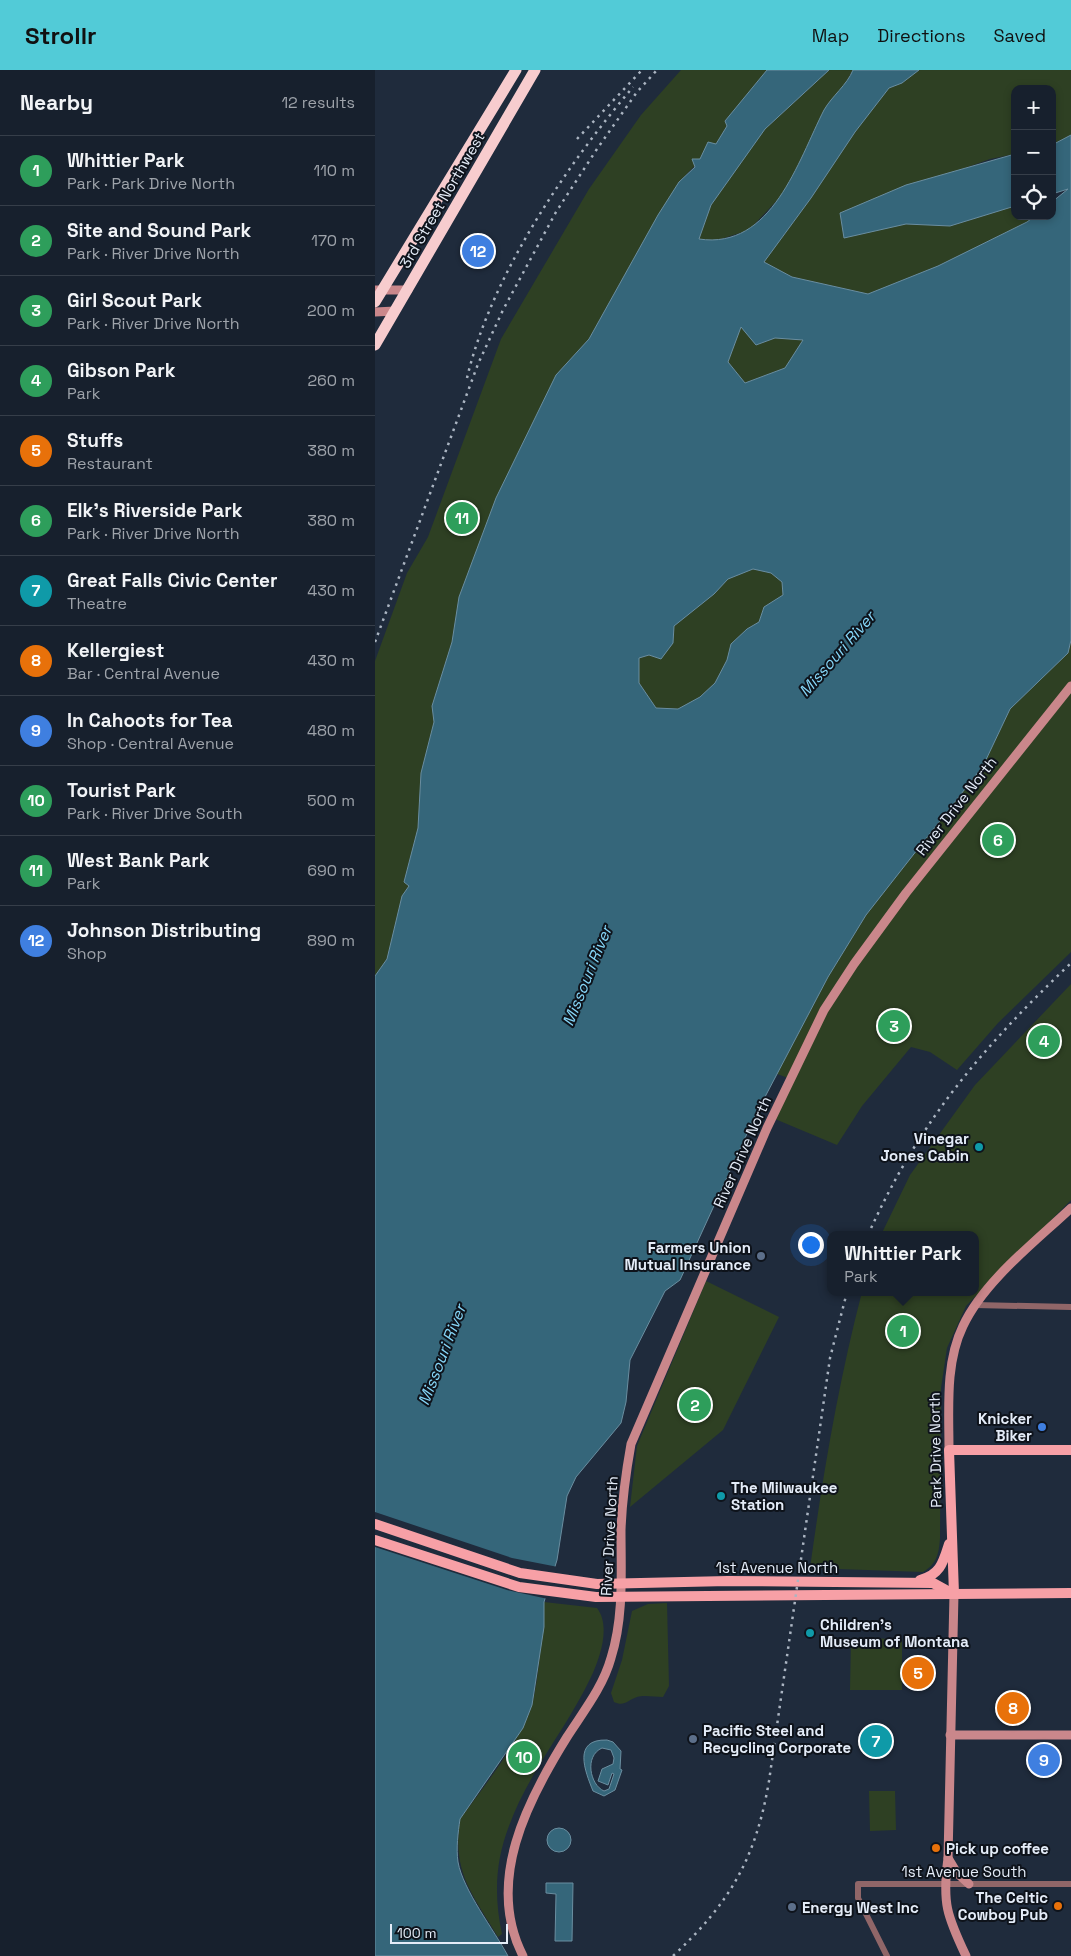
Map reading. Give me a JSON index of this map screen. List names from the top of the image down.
{
  "streets": {
    "highway": ["3rd Street Northwest"],
    "main road": ["River Drive North", "Park Drive North", "1st Avenue North"],
    "street": ["1st Avenue South"]
  },
  "crossings": [
    ["River Drive North", "1st Avenue North"],
    ["Park Drive North", "1st Avenue North"],
    ["Park Drive North", "1st Avenue South"]
  ],
  "water": ["Missouri River"],
  "places": [
    "Vinegar Jones Cabin",
    "Farmers Union Mutual Insurance",
    "Knicker Biker",
    "The Milwaukee Station",
    "Children's Museum of Montana",
    "Pacific Steel and Recycling Corporate",
    "Pick up coffee",
    "The Celtic Cowboy Pub",
    "Energy West Inc"
  ],
  "scale_bar": "100 m",
  "page": {
    "header": "Strollr",
    "nav": ["Map", "Directions", "Saved"],
    "heading": ["Nearby", "12 results"],
    "map_buttons": ["+", "−"],
    "list": [
      {
        "mark": "1",
        "name": "Whittier Park",
        "note": "Park · Park Drive North",
        "value": "110 m"
      },
      {
        "mark": "2",
        "name": "Site and Sound Park",
        "note": "Park · River Drive North",
        "value": "170 m"
      },
      {
        "mark": "3",
        "name": "Girl Scout Park",
        "note": "Park · River Drive North",
        "value": "200 m"
      },
      {
        "mark": "4",
        "name": "Gibson Park",
        "note": "Park",
        "value": "260 m"
      },
      {
        "mark": "5",
        "name": "Stuffs",
        "note": "Restaurant",
        "value": "380 m"
      },
      {
        "mark": "6",
        "name": "Elk's Riverside Park",
        "note": "Park · River Drive North",
        "value": "380 m"
      },
      {
        "mark": "7",
        "name": "Great Falls Civic Center",
        "note": "Theatre",
        "value": "430 m"
      },
      {
        "mark": "8",
        "name": "Kellergiest",
        "note": "Bar · Central Avenue",
        "value": "430 m"
      },
      {
        "mark": "9",
        "name": "In Cahoots for Tea",
        "note": "Shop · Central Avenue",
        "value": "480 m"
      },
      {
        "mark": "10",
        "name": "Tourist Park",
        "note": "Park · River Drive South",
        "value": "500 m"
      },
      {
        "mark": "11",
        "name": "West Bank Park",
        "note": "Park",
        "value": "690 m"
      },
      {
        "mark": "12",
        "name": "Johnson Distributing",
        "note": "Shop",
        "value": "890 m"
      }
    ],
    "pins": [
      "12",
      "11",
      "6",
      "3",
      "4",
      "1",
      "2",
      "5",
      "8",
      "7",
      "10",
      "9"
    ],
    "popup": ["Whittier Park", "Park"],
    "scale": "100 m"
  }
}
